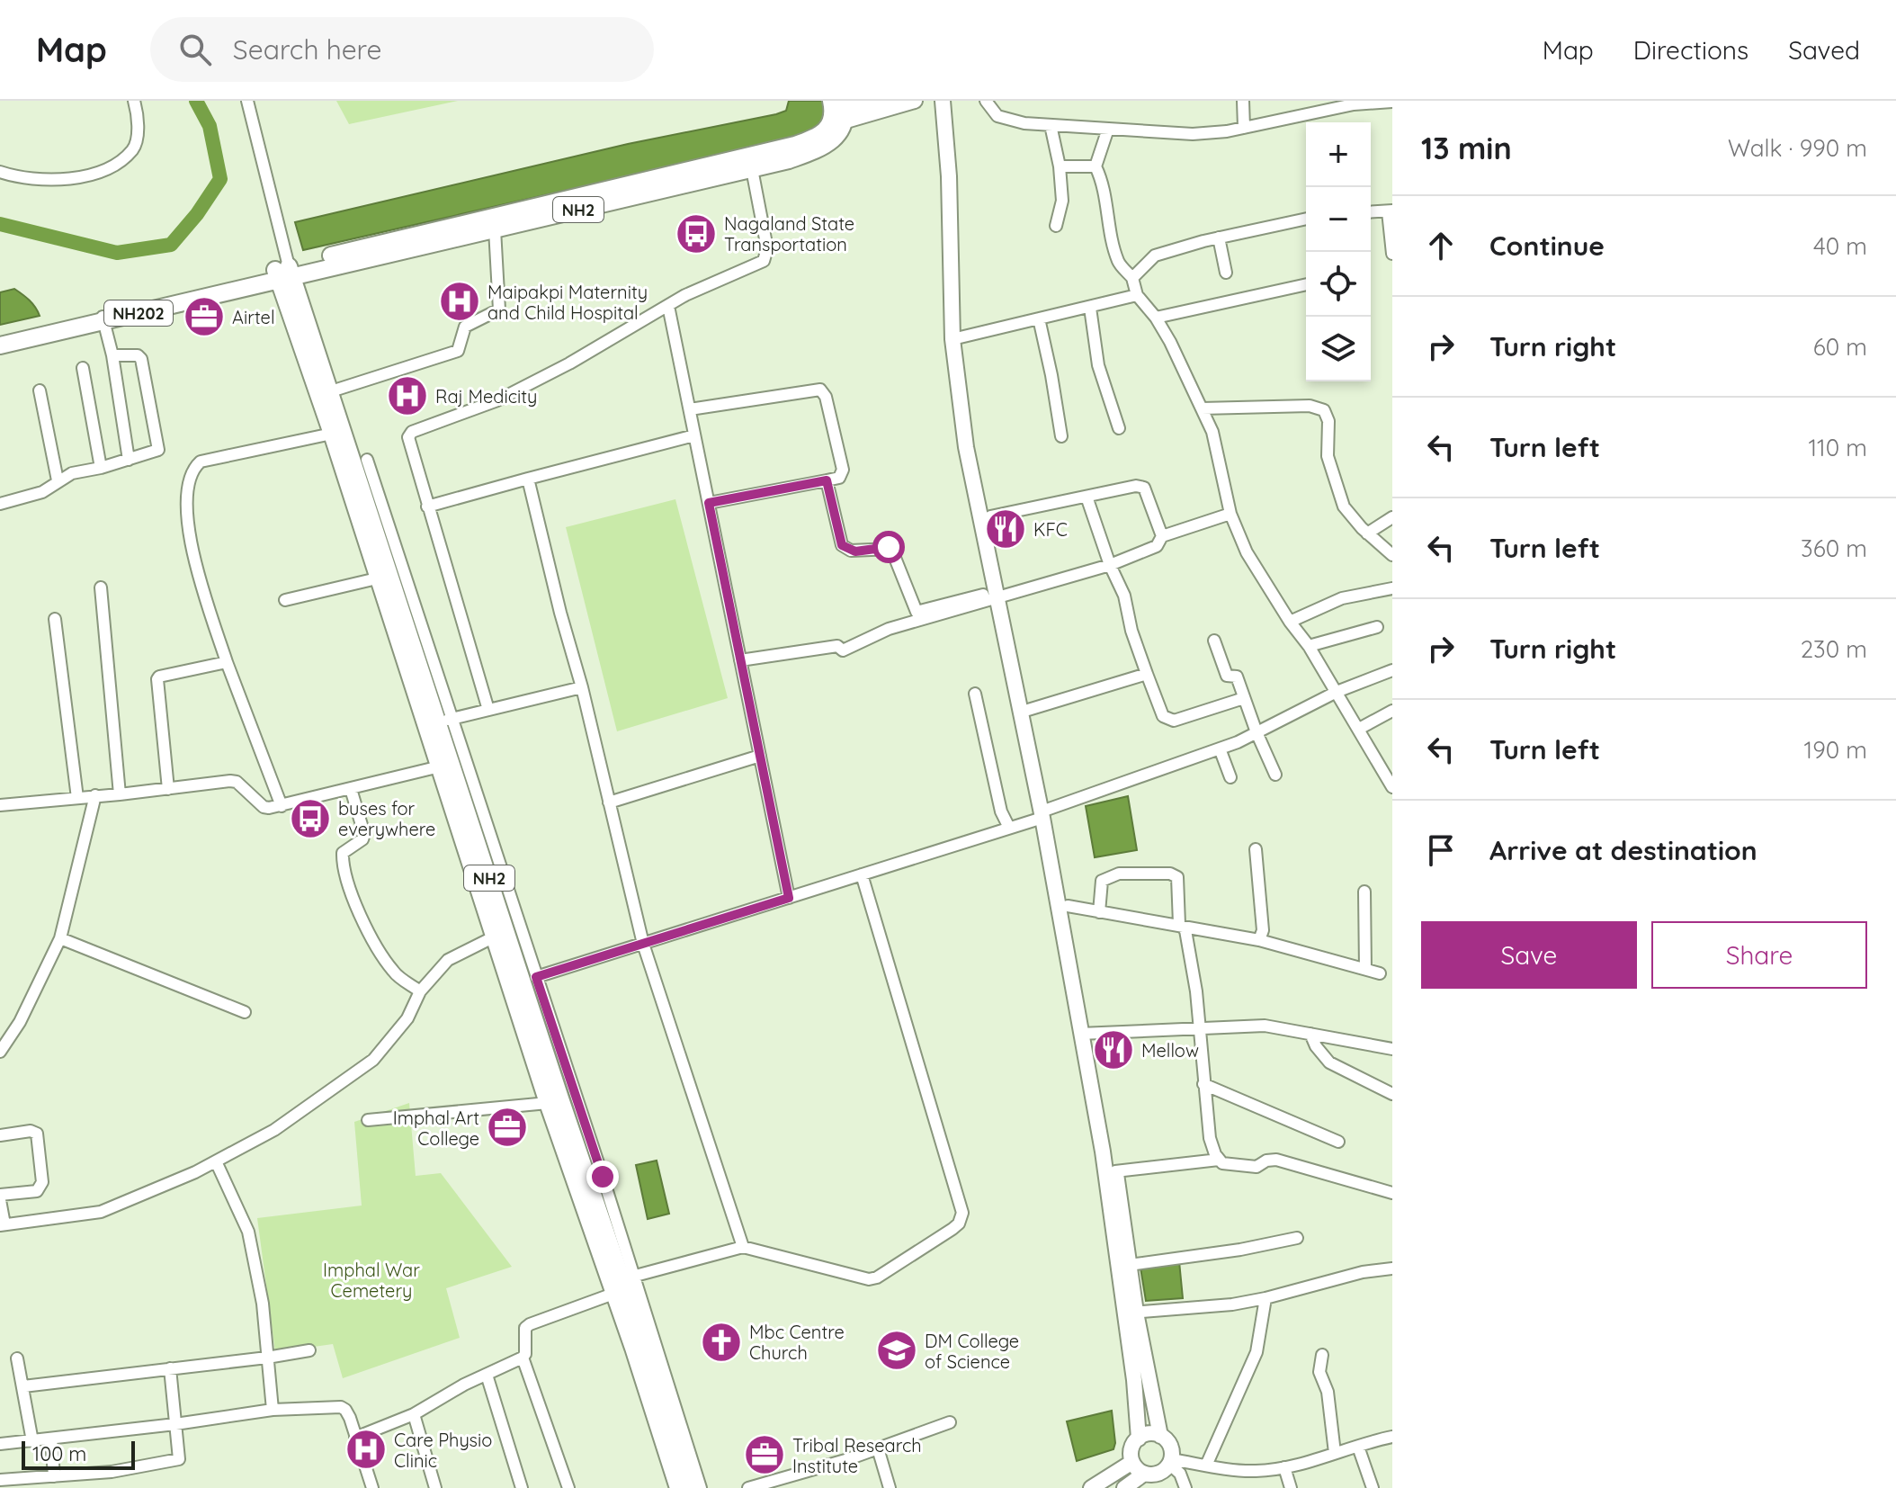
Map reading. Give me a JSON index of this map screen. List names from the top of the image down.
{
  "streets": {
    "highway": ["NH2", "NH202"]
  },
  "crossings": [
    ["NH2", "NH202"]
  ],
  "parks": ["Imphal War Cemetery"],
  "places": {
    "bus stop": ["Nagaland State Transportation", "buses for everywhere"],
    "hospital": ["Maipakpi Maternity and Child Hospital", "Raj Medicity", "Care Physio Clinic"],
    "office": ["Airtel", "Imphal Art College", "Tribal Research Institute"],
    "restaurant": ["KFC", "Mellow"],
    "church": ["Mbc Centre Church"],
    "school or university": ["DM College of Science"]
  },
  "scale_bar": "100 m",
  "page": {
    "header": "Map",
    "search": "Search here",
    "nav": ["Map", "Directions", "Saved"],
    "heading": ["13 min", "Walk · 990 m"],
    "map_buttons": ["+", "−"],
    "list": [
      ["Continue", "40 m"],
      ["Turn right", "60 m"],
      ["Turn left", "110 m"],
      ["Turn left", "360 m"],
      ["Turn right", "230 m"],
      ["Turn left", "190 m"],
      "Arrive at destination"
    ],
    "buttons": ["Save", "Share"],
    "scale": "100 m"
  }
}
